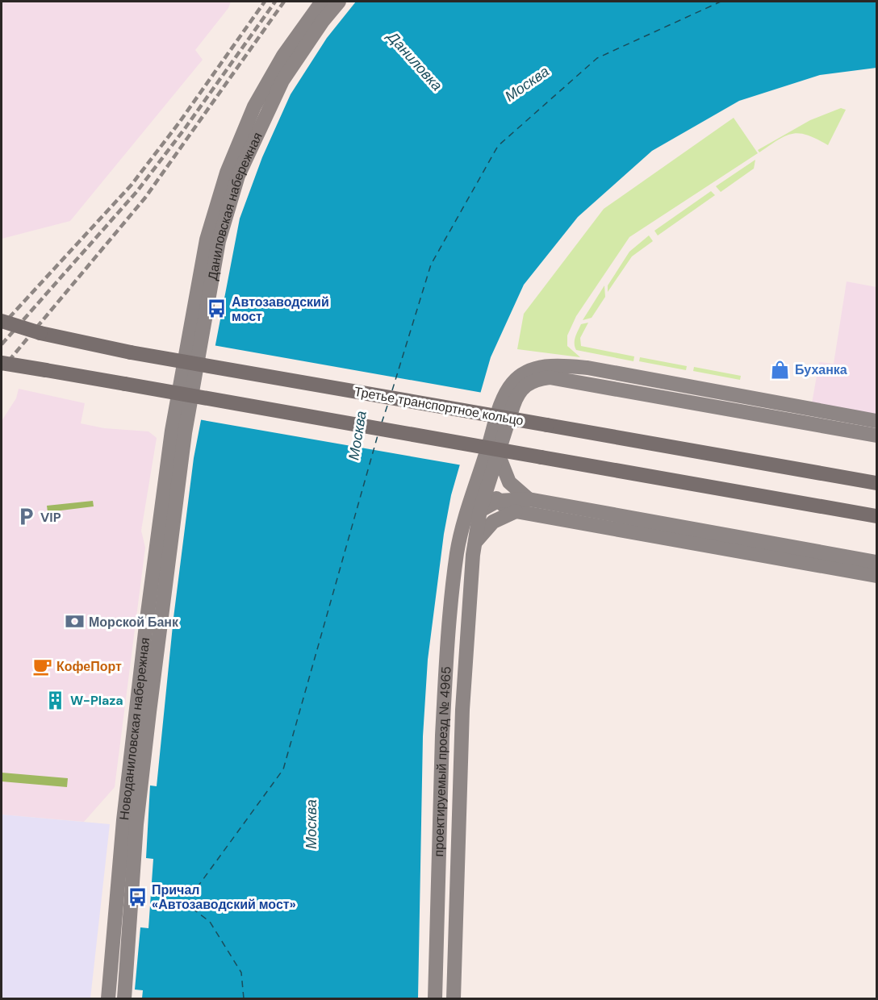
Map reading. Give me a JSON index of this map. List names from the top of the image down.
{
  "streets": {
    "main road": [
      "Даниловская набережная",
      "Третье транспортное кольцо",
      "Новоданиловская набережная",
      "проектируемый проезд № 4965"
    ]
  },
  "crossings": [
    ["Даниловская набережная", "Новоданиловская набережная"]
  ],
  "water": ["Даниловка", "Москва"],
  "places": {
    "bus stop": ["Автозаводский мост", "Причал «Автозаводский мост»"],
    "shop": ["Буханка"],
    "parking": ["VIP"],
    "bank": ["Морской Банк"],
    "cafe": ["КофеПорт"],
    "building": ["W-Plaza"]
  }
}
